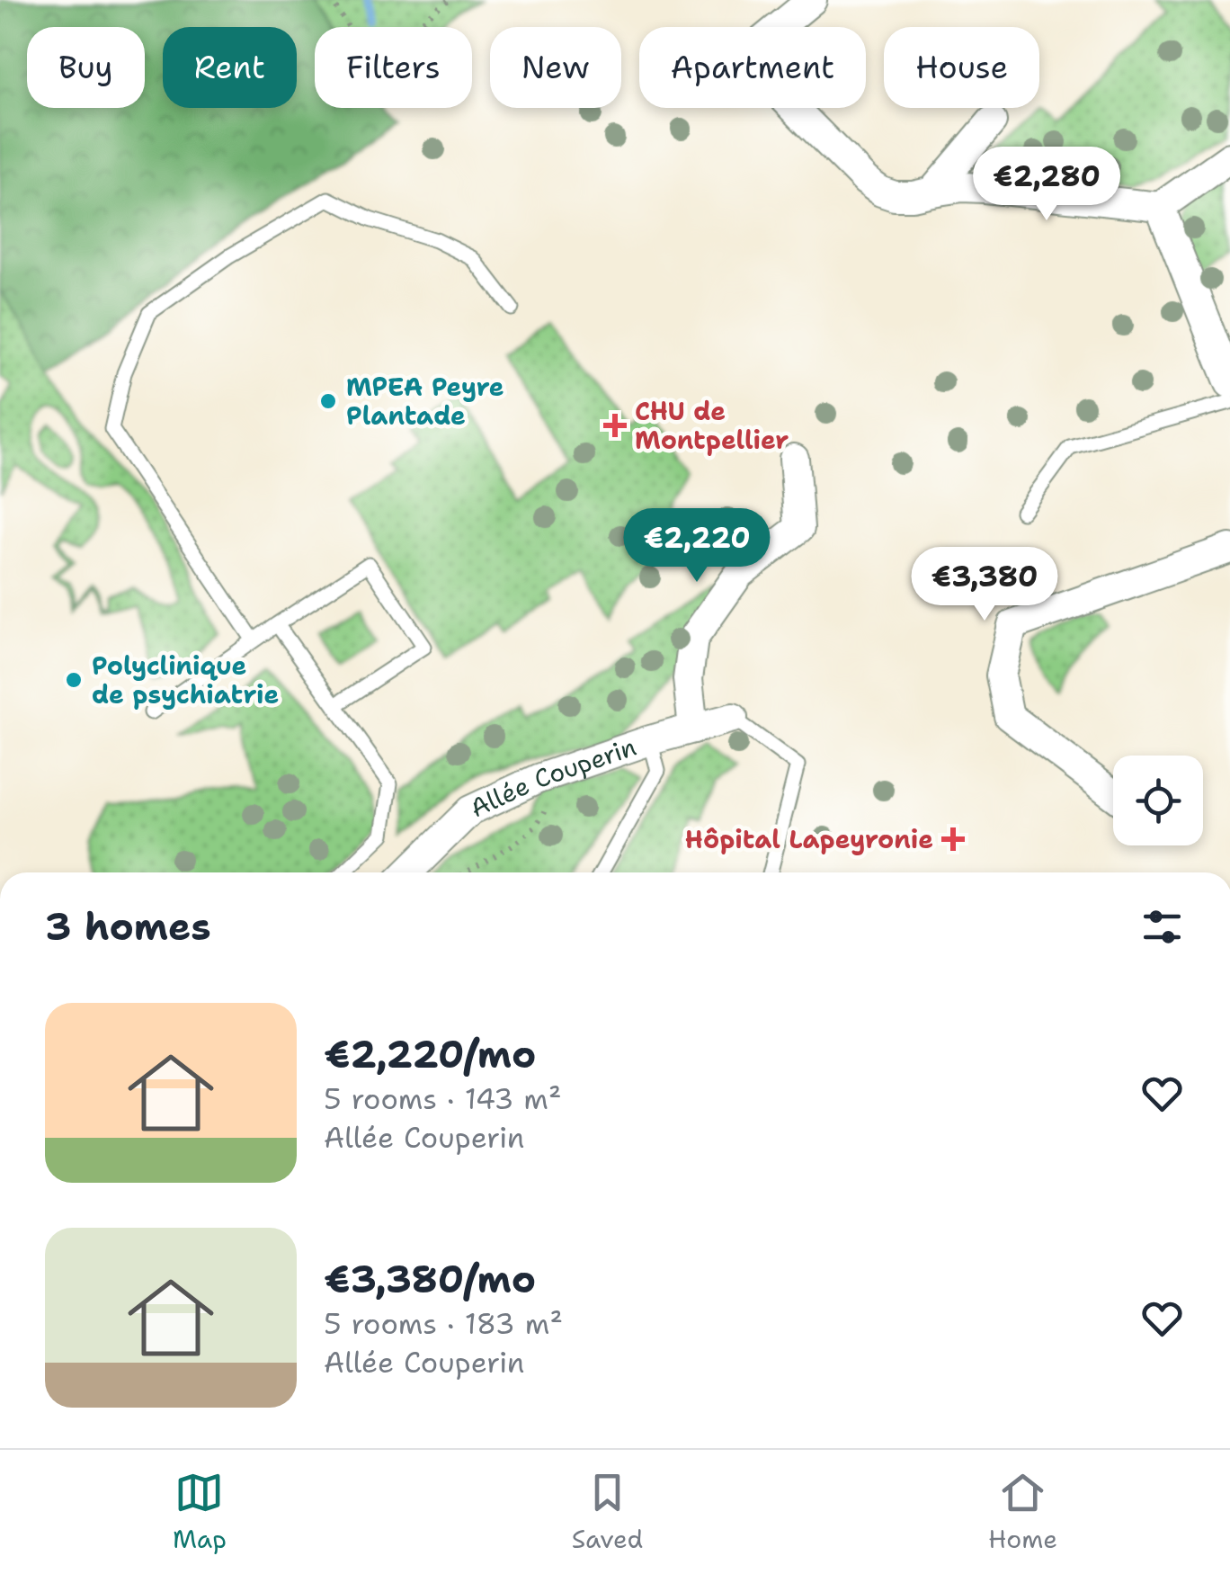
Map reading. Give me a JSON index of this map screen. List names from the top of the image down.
{
  "streets": {
    "street": ["Allée Couperin"]
  },
  "places": {
    "other": ["MPEA Peyre Plantade", "Polyclinique de psychiatrie"],
    "health": ["CHU de Montpellier", "Hôpital Lapeyronie"]
  },
  "page": {
    "chip": [
      "Buy",
      "Rent",
      "Filters",
      "New",
      "Apartment",
      "House"
    ],
    "price": ["€2,280", "€2,220", "€3,380"],
    "heading": "3 homes",
    "list": [
      {
        "name": "€2,220/mo",
        "note": "5 rooms · 143 m² · Allée Couperin"
      },
      {
        "name": "€3,380/mo",
        "note": "5 rooms · 183 m² · Allée Couperin"
      }
    ],
    "tabs": ["Map", "Saved", "Home"]
  }
}
